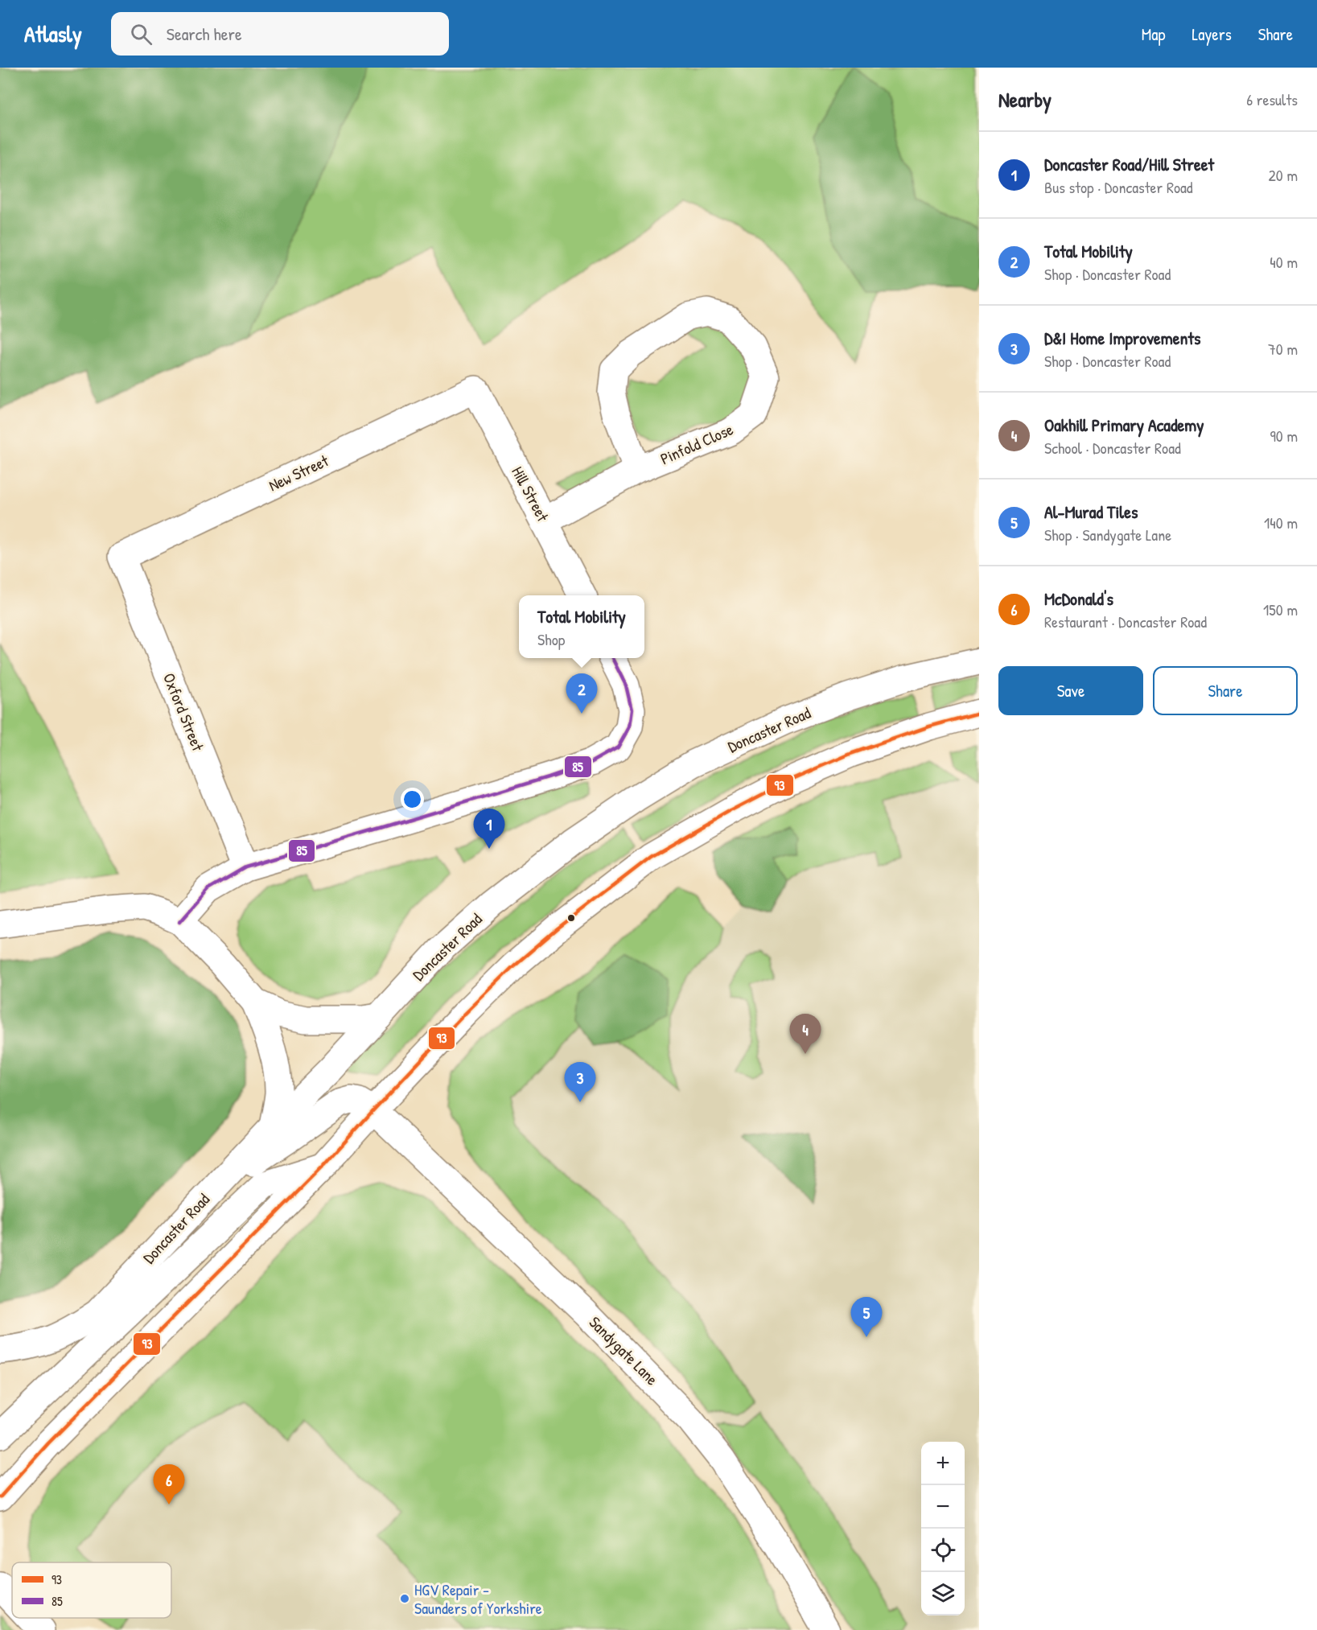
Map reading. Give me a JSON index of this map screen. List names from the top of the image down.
{
  "streets": {
    "main road": [
      "Pinfold Close",
      "New Street",
      "Hill Street",
      "Oxford Street",
      "Doncaster Road",
      "Sandygate Lane"
    ]
  },
  "crossings": [
    ["Pinfold Close", "Hill Street"],
    ["New Street", "Hill Street"],
    ["New Street", "Oxford Street"],
    ["Doncaster Road", "Sandygate Lane"]
  ],
  "places": ["HGV Repair - Saunders of Yorkshire"],
  "lines": ["transit line 85", "transit line 93"],
  "legend": ["93", "85"],
  "page": {
    "header": "Atlasly",
    "search": "Search here",
    "nav": ["Map", "Layers", "Share"],
    "heading": ["Nearby", "6 results"],
    "list": [
      {
        "mark": "1",
        "name": "Doncaster Road/Hill Street",
        "note": "Bus stop · Doncaster Road",
        "value": "20 m"
      },
      {
        "mark": "2",
        "name": "Total Mobility",
        "note": "Shop · Doncaster Road",
        "value": "40 m"
      },
      {
        "mark": "3",
        "name": "D&I Home Improvements",
        "note": "Shop · Doncaster Road",
        "value": "70 m"
      },
      {
        "mark": "4",
        "name": "Oakhill Primary Academy",
        "note": "School · Doncaster Road",
        "value": "90 m"
      },
      {
        "mark": "5",
        "name": "Al-Murad Tiles",
        "note": "Shop · Sandygate Lane",
        "value": "140 m"
      },
      {
        "mark": "6",
        "name": "McDonald's",
        "note": "Restaurant · Doncaster Road",
        "value": "150 m"
      }
    ],
    "popup": ["Total Mobility", "Shop"],
    "buttons": ["Save", "Share"],
    "pins": [
      "2",
      "1",
      "4",
      "3",
      "5",
      "6"
    ],
    "map_buttons": ["+", "−"]
  }
}
